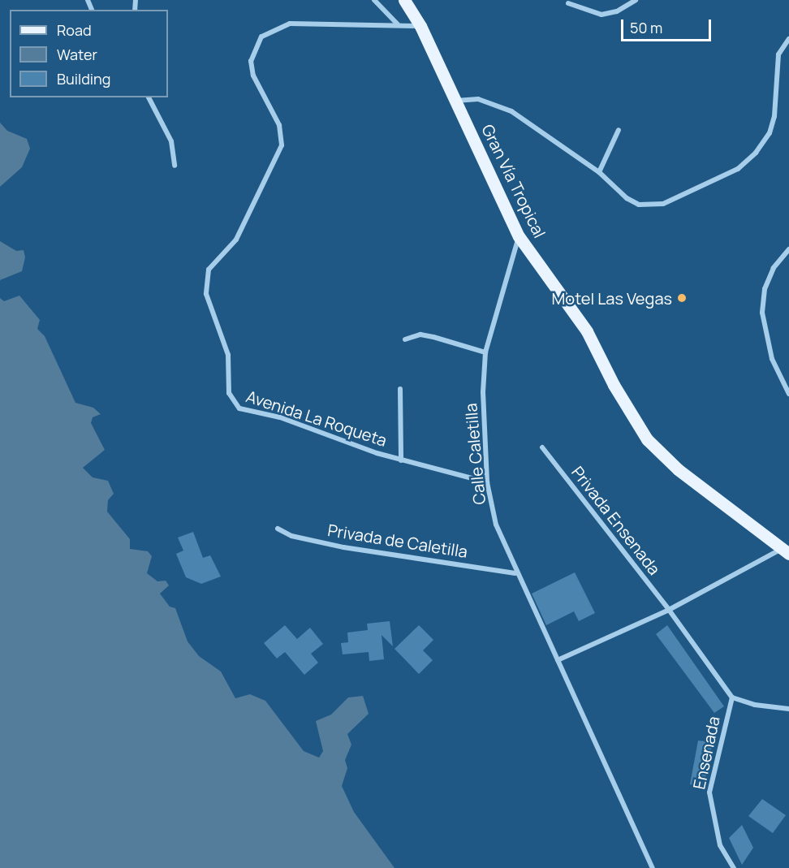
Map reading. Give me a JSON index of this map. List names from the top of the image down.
{
  "streets": {
    "main road": ["Gran Vía Tropical"],
    "street": [
      "Avenida La Roqueta",
      "Calle Caletilla",
      "Privada Ensenada",
      "Privada de Caletilla",
      "Ensenada"
    ]
  },
  "crossings": [
    ["Gran Vía Tropical", "Avenida La Roqueta"],
    ["Gran Vía Tropical", "Calle Caletilla"],
    ["Avenida La Roqueta", "Calle Caletilla"],
    ["Calle Caletilla", "Privada de Caletilla"],
    ["Privada Ensenada", "Ensenada"]
  ],
  "places": ["Motel Las Vegas"],
  "legend": ["Road", "Water", "Building"],
  "scale_bar": "50 m"
}
